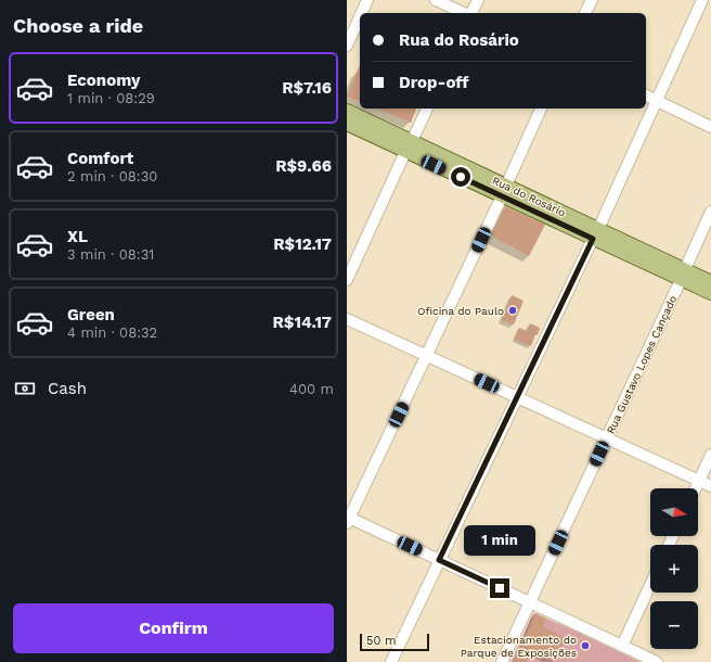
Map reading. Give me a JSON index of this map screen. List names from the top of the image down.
{
  "streets": {
    "main road": ["Rua do Rosário"],
    "street": ["Rua Gustavo Lopes Cançado"]
  },
  "crossings": [
    ["Rua do Rosário", "Rua Gustavo Lopes Cançado"]
  ],
  "places": ["Oficina do Paulo", "Estacionamento do Parque de Exposições"],
  "scale_bar": "50 m",
  "north": "right",
  "page": {
    "heading": "Choose a ride",
    "banner": ["Rua do Rosário", "Drop-off"],
    "list": [
      {
        "name": "Economy",
        "note": "1 min · 08:29",
        "value": "R$7.16"
      },
      {
        "name": "Comfort",
        "note": "2 min · 08:30",
        "value": "R$9.66"
      },
      {
        "name": "XL",
        "note": "3 min · 08:31",
        "value": "R$12.17"
      },
      {
        "name": "Green",
        "note": "4 min · 08:32",
        "value": "R$14.17"
      }
    ],
    "pay": ["Cash", "400 m"],
    "map_buttons": ["+", "−"],
    "bubble": "1 min",
    "buttons": "Confirm",
    "scale": "50 m"
  }
}
